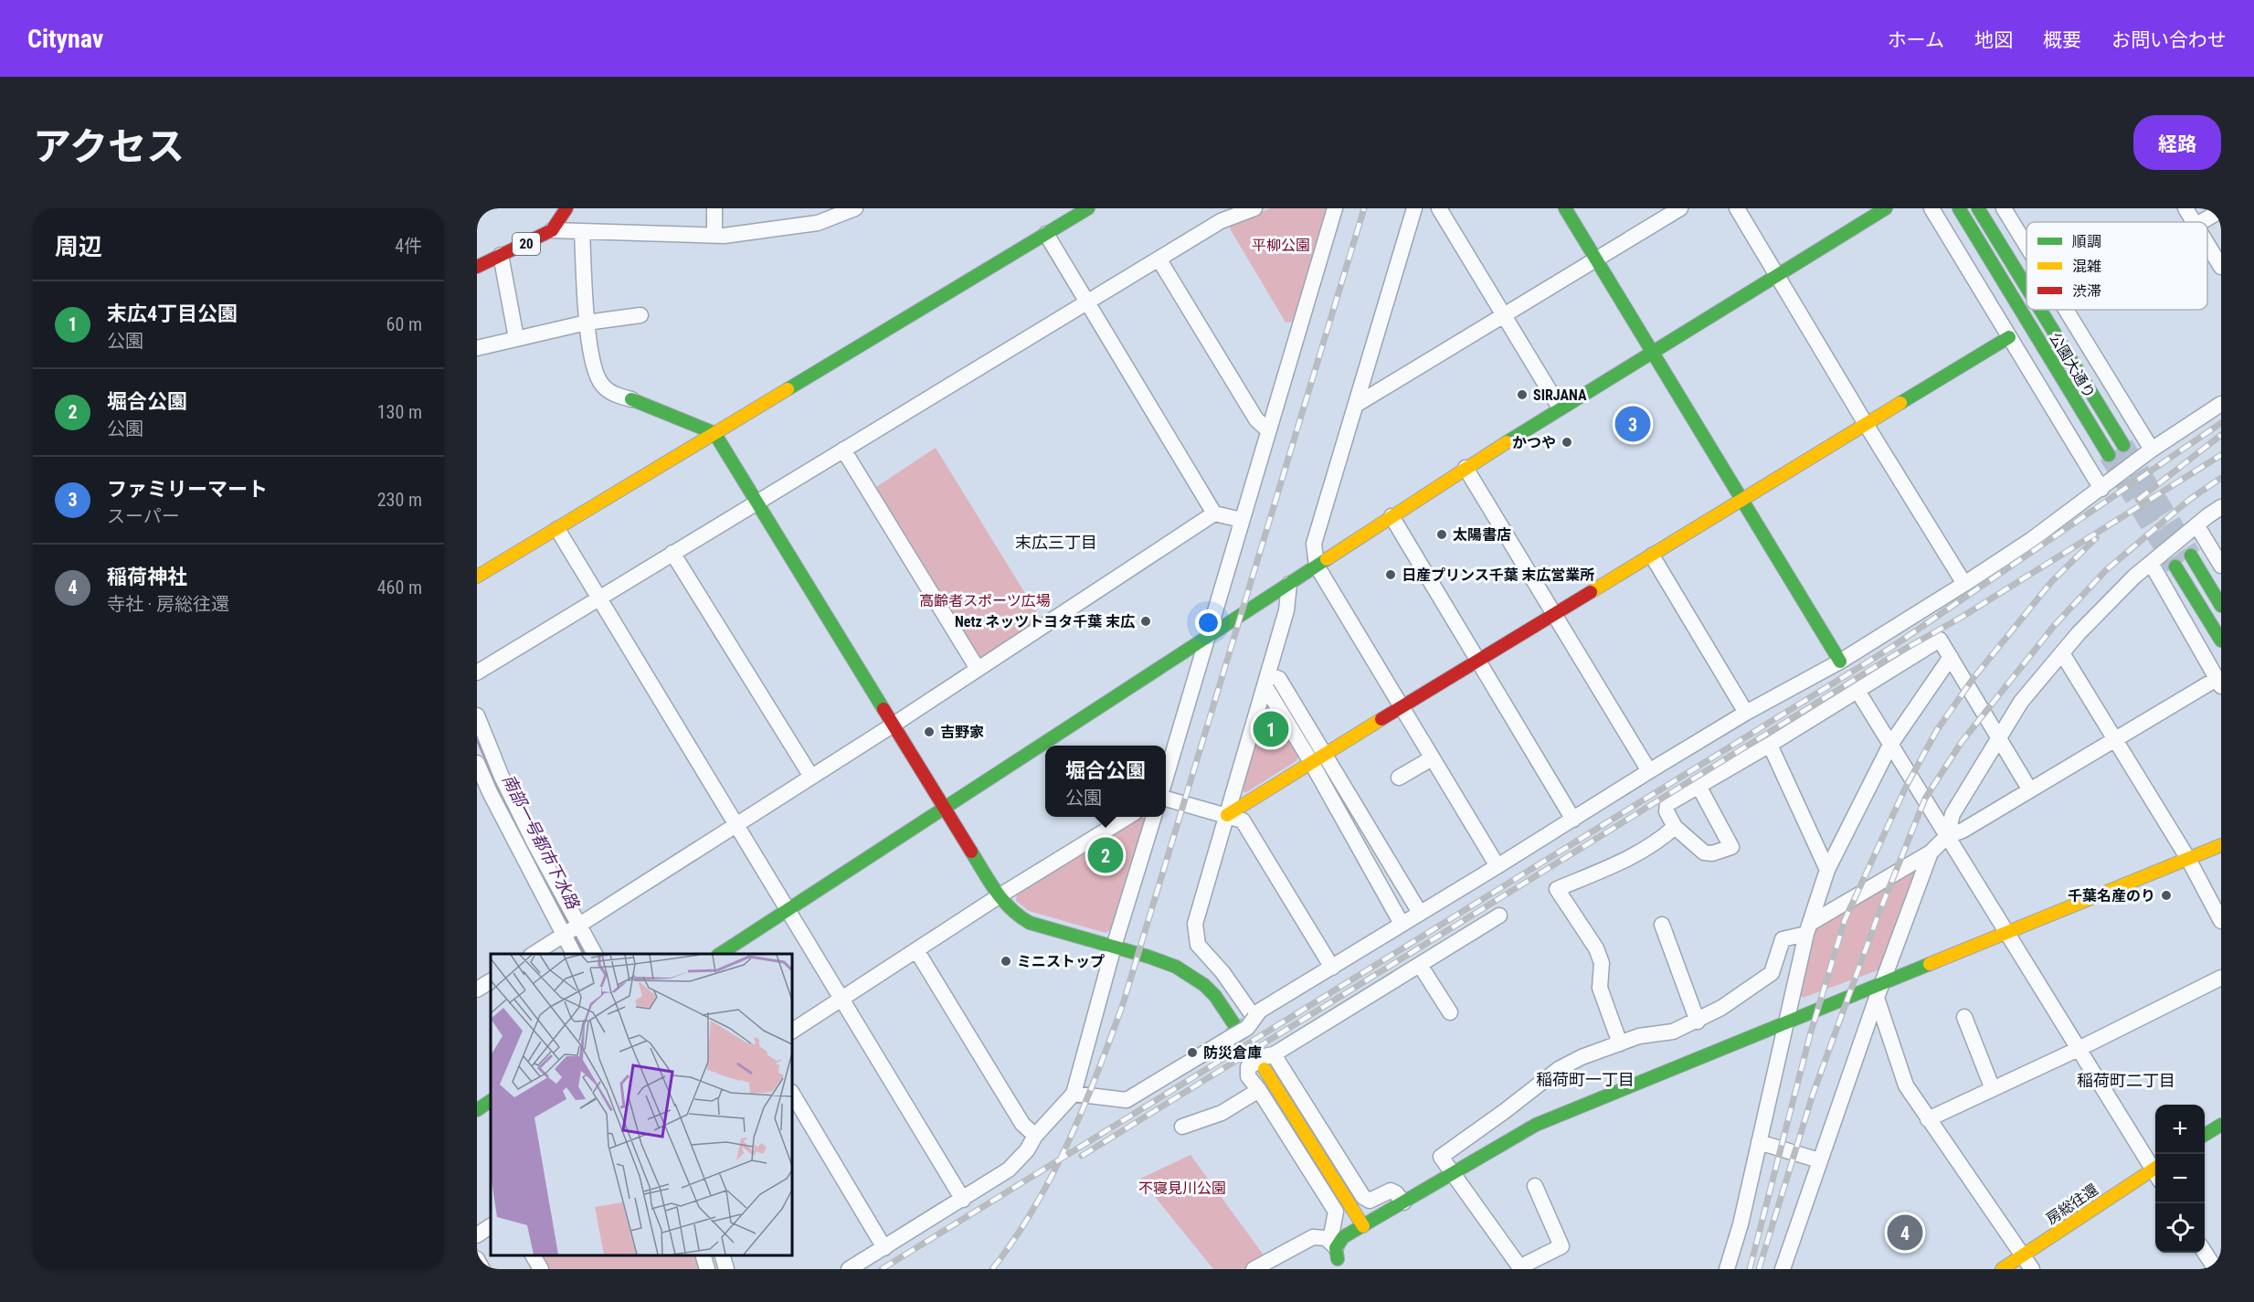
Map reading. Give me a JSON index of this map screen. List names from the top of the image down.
{
  "streets": {
    "street": ["20", "公園大通り", "房総往還"]
  },
  "districts": ["末広三丁目", "稲荷町一丁目", "稲荷町二丁目"],
  "water": ["南部一号都市下水路"],
  "parks": ["平柳公園", "高齢者スポーツ広場", "不寝見川公園"],
  "places": [
    "SIRJANA",
    "かつや",
    "太陽書店",
    "日産プリンス千葉 末広営業所",
    "Netz ネッツトヨタ千葉 末広",
    "吉野家",
    "千葉名産のり",
    "ミニストップ",
    "防災倉庫"
  ],
  "legend": ["順調", "混雑", "渋滞"],
  "page": {
    "header": "Citynav",
    "nav": [
      "ホーム",
      "地図",
      "概要",
      "お問い合わせ"
    ],
    "title": "アクセス",
    "buttons": "経路",
    "heading": ["周辺", "4件"],
    "list": [
      {
        "mark": "1",
        "name": "末広4丁目公園",
        "note": "公園",
        "value": "60 m"
      },
      {
        "mark": "2",
        "name": "堀合公園",
        "note": "公園",
        "value": "130 m"
      },
      {
        "mark": "3",
        "name": "ファミリーマート",
        "note": "スーパー",
        "value": "230 m"
      },
      {
        "mark": "4",
        "name": "稲荷神社",
        "note": "寺社 · 房総往還",
        "value": "460 m"
      }
    ],
    "pins": [
      "3",
      "1",
      "2",
      "4"
    ],
    "popup": ["堀合公園", "公園"],
    "map_buttons": ["+", "−"]
  }
}
